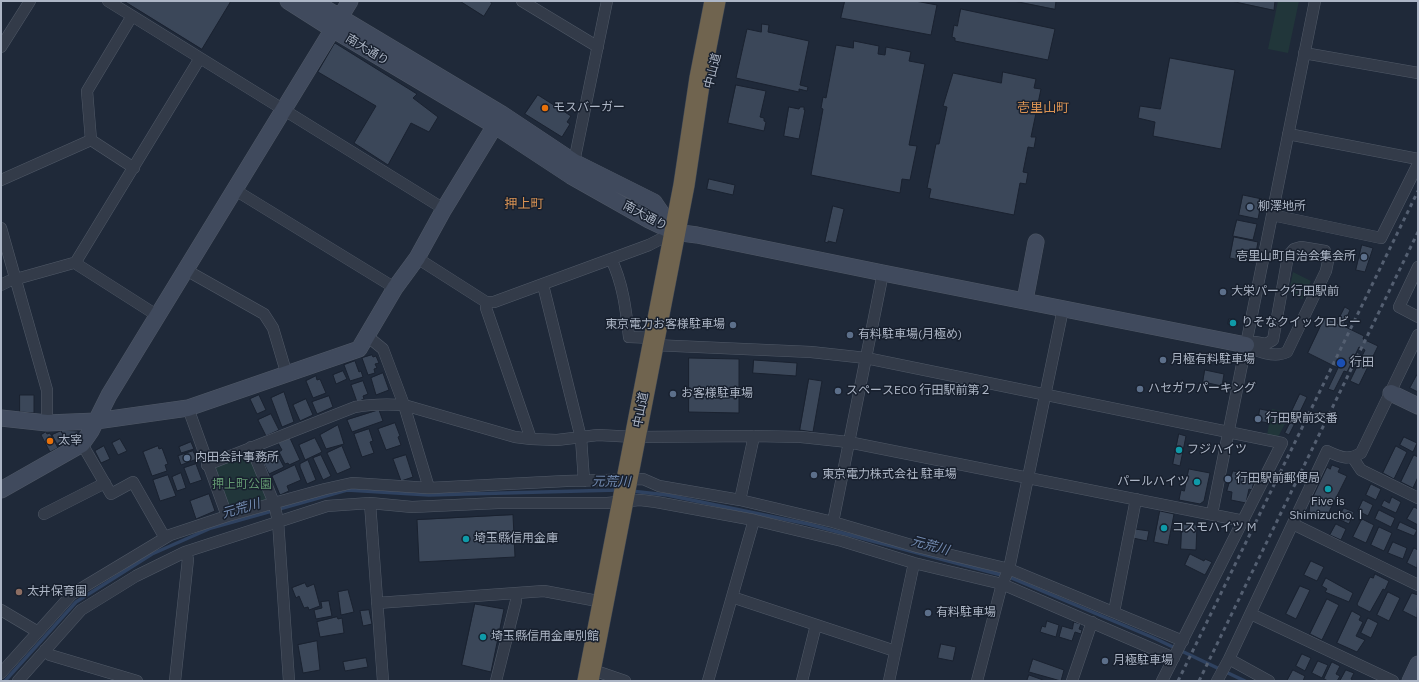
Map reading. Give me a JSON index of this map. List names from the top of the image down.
{
  "streets": {
    "highway": ["中山道"],
    "street": ["南大通り"]
  },
  "crossings": [
    ["南大通り", "中山道"]
  ],
  "districts": ["壱里山町", "押上町"],
  "water": ["元荒川"],
  "parks": ["押上町公園"],
  "places": [
    "モスバーガー",
    "柳澤地所",
    "壱里山町自治会集会所",
    "大栄パーク行田駅前",
    "りそなクイックロビー",
    "東京電力お客様駐車場",
    "有料駐車場(月極め)",
    "月極有料駐車場",
    "行田",
    "ハセガワパーキング",
    "スペースECO 行田駅前第２",
    "お客様駐車場",
    "行田駅前交番",
    "太宰",
    "フジハイツ",
    "内田会計事務所",
    "東京電力株式会社 駐車場",
    "行田駅前郵便局",
    "パールハイツ",
    "Five is Shimizucho.Ⅰ",
    "コスモハイツ M",
    "埼玉縣信用金庫",
    "太井保育園",
    "有料駐車場",
    "埼玉縣信用金庫別館",
    "月極駐車場"
  ]
}
